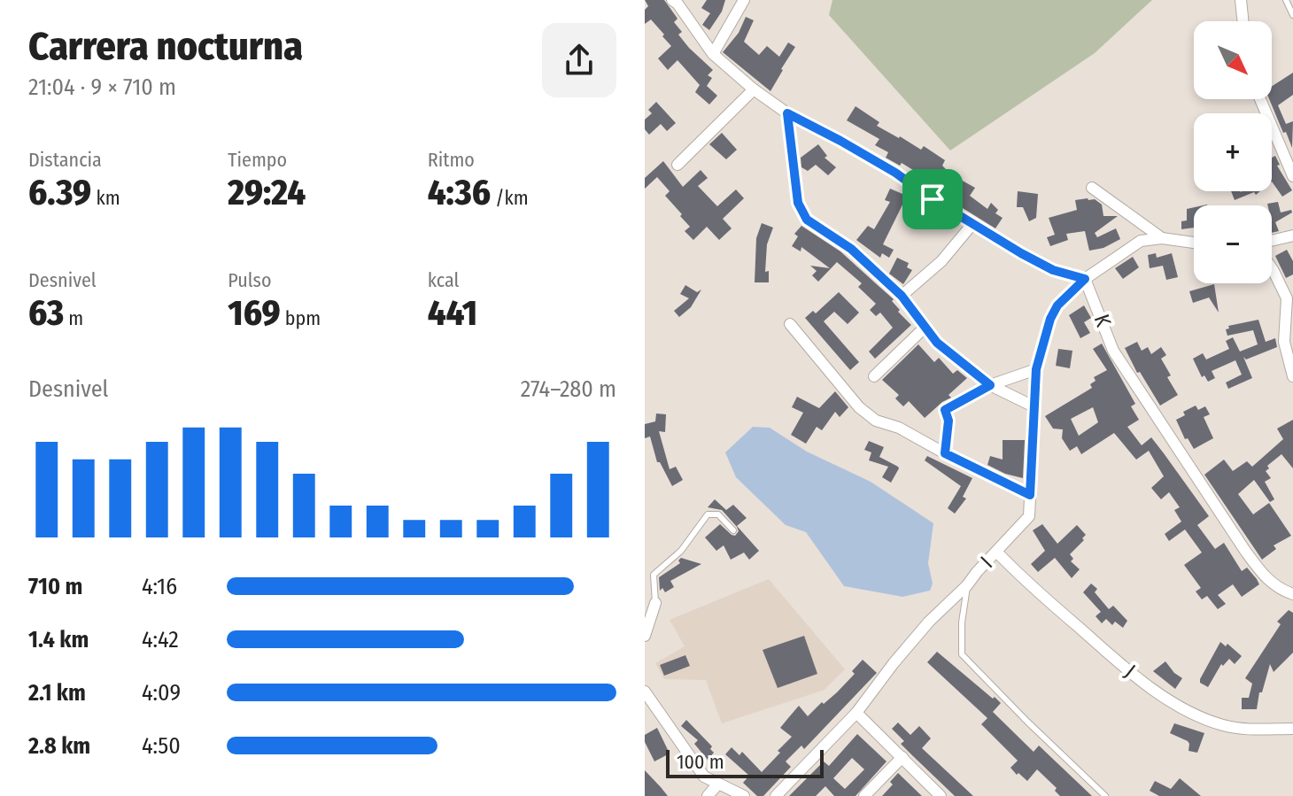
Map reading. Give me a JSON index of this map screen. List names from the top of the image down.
{
  "streets": {
    "street": ["K", "I", "J"]
  },
  "crossings": [
    ["K", "I"],
    ["I", "J"]
  ],
  "scale_bar": "100 m",
  "north": "bottom right",
  "page": {
    "heading": ["Carrera nocturna", "21:04 · 9 × 710 m"],
    "map_buttons": ["+", "−"],
    "stats": [
      ["Distancia", "6.39 km"],
      ["Tiempo", "29:24"],
      ["Ritmo", "4:36 /km"],
      ["Desnivel", "63 m"],
      ["Pulso", "169 bpm"],
      ["kcal", "441"]
    ],
    "chart": ["Desnivel", "274–280 m"],
    "list": [
      {
        "name": "710 m",
        "note": "4:16"
      },
      {
        "name": "1.4 km",
        "note": "4:42"
      },
      {
        "name": "2.1 km",
        "note": "4:09"
      },
      {
        "name": "2.8 km",
        "note": "4:50"
      }
    ],
    "scale": "100 m"
  }
}
